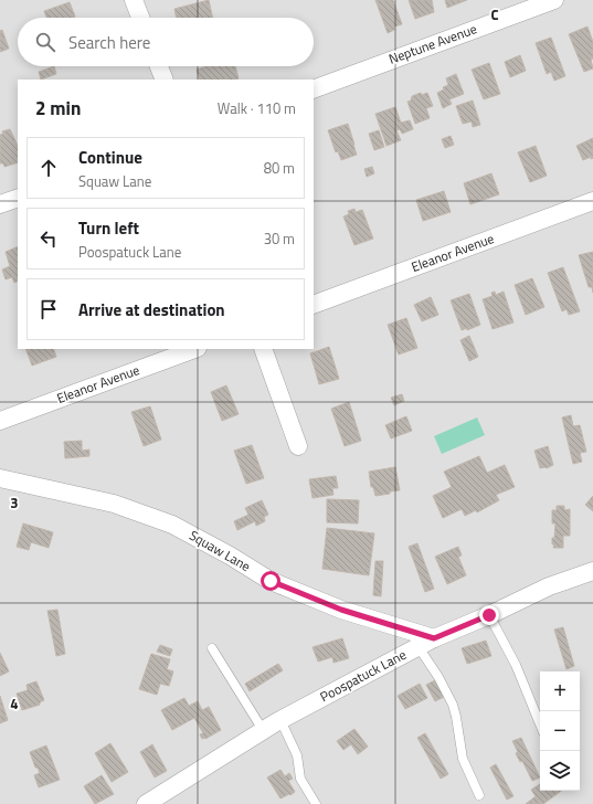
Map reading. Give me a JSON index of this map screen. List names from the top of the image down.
{
  "streets": {
    "street": [
      "Neptune Avenue",
      "Eleanor Avenue",
      "Squaw Lane",
      "Poospatuck Lane"
    ]
  },
  "crossings": [
    ["Squaw Lane", "Poospatuck Lane"]
  ],
  "page": {
    "search": "Search here",
    "heading": ["2 min", "Walk · 110 m"],
    "list": [
      ["Continue", "Squaw Lane", "80 m"],
      ["Turn left", "Poospatuck Lane", "30 m"],
      "Arrive at destination"
    ],
    "map_buttons": ["+", "−"]
  },
  "grid": {
    "columns": ["C"],
    "rows": ["3", "4"]
  }
}
